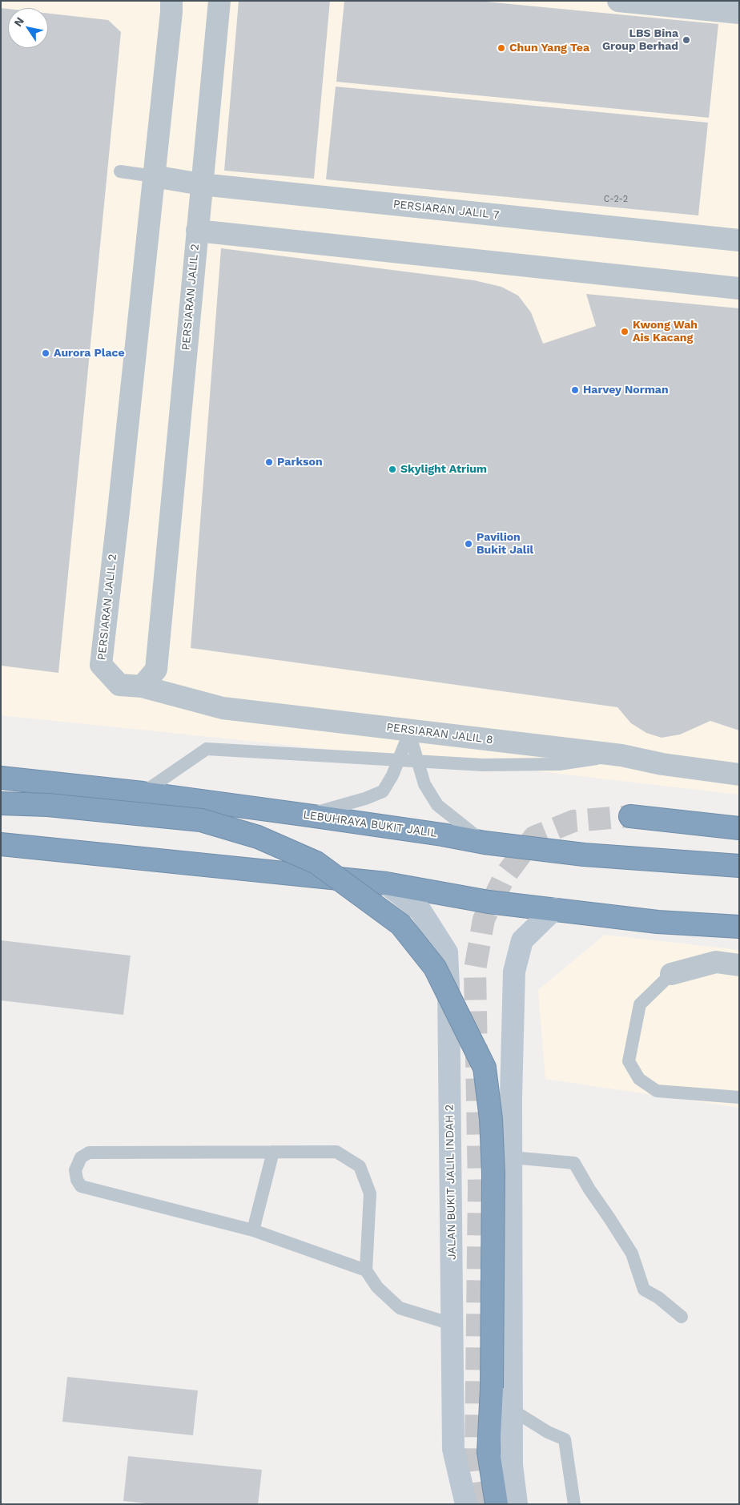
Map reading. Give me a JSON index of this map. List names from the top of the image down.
{
  "streets": {
    "highway": ["LEBUHRAYA BUKIT JALIL"],
    "street": [
      "PERSIARAN JALIL 7",
      "PERSIARAN JALIL 2",
      "PERSIARAN JALIL 8",
      "JALAN BUKIT JALIL INDAH 2"
    ]
  },
  "crossings": [
    ["PERSIARAN JALIL 7", "PERSIARAN JALIL 2"],
    ["PERSIARAN JALIL 2", "PERSIARAN JALIL 8"]
  ],
  "places": [
    "LBS Bina Group Berhad",
    "Chun Yang Tea",
    "Kwong Wah Ais Kacang",
    "Aurora Place",
    "Harvey Norman",
    "Parkson",
    "Skylight Atrium",
    "Pavilion Bukit Jalil"
  ],
  "house_numbers": ["C-2-2"],
  "north": "top left"
}
